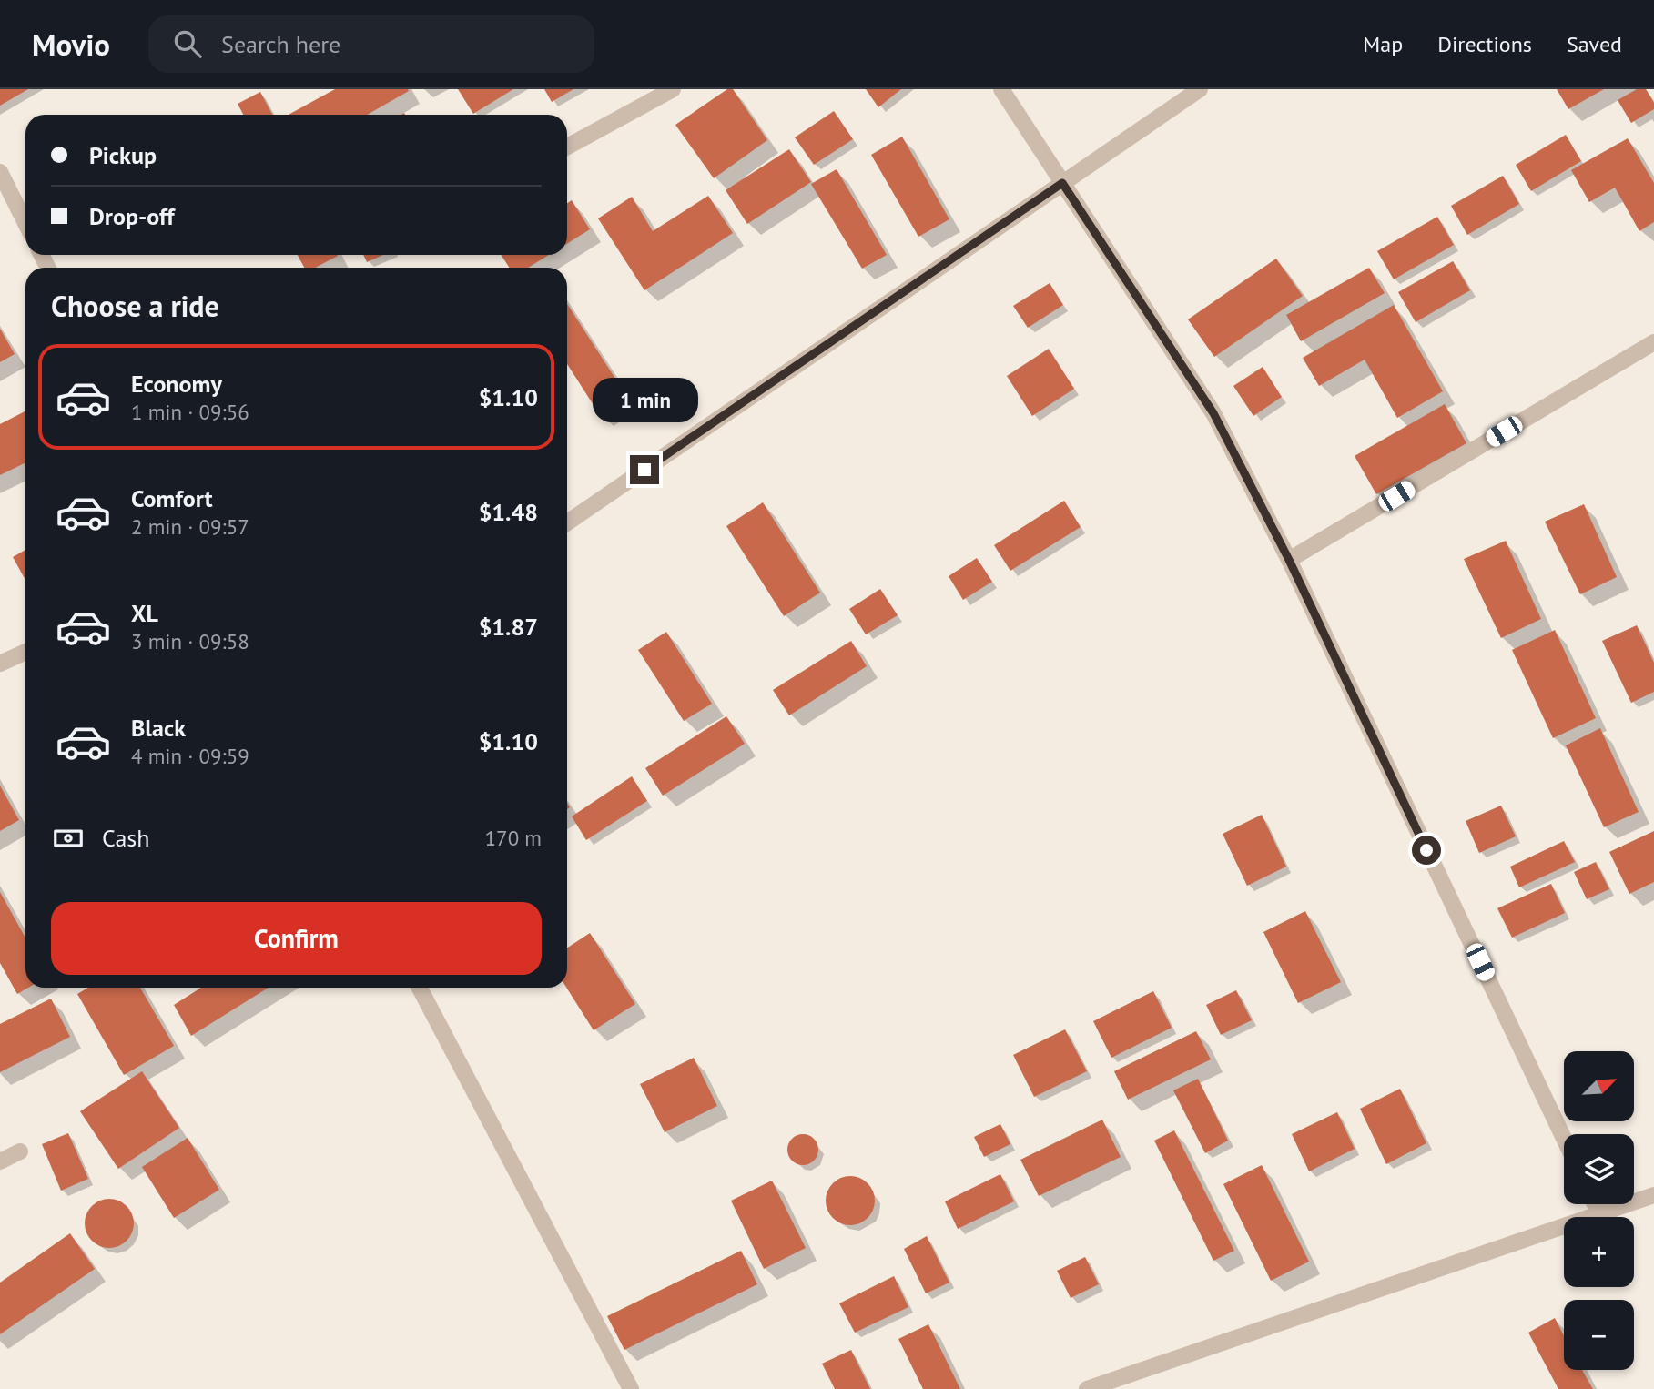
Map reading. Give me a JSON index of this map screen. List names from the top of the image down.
{
  "north": "top right",
  "page": {
    "header": "Movio",
    "search": "Search here",
    "nav": ["Map", "Directions", "Saved"],
    "banner": ["Pickup", "Drop-off"],
    "heading": "Choose a ride",
    "list": [
      {
        "name": "Economy",
        "note": "1 min · 09:56",
        "value": "$1.10"
      },
      {
        "name": "Comfort",
        "note": "2 min · 09:57",
        "value": "$1.48"
      },
      {
        "name": "XL",
        "note": "3 min · 09:58",
        "value": "$1.87"
      },
      {
        "name": "Black",
        "note": "4 min · 09:59",
        "value": "$1.10"
      }
    ],
    "bubble": "1 min",
    "pay": ["Cash", "170 m"],
    "buttons": "Confirm",
    "map_buttons": ["+", "−"]
  }
}
